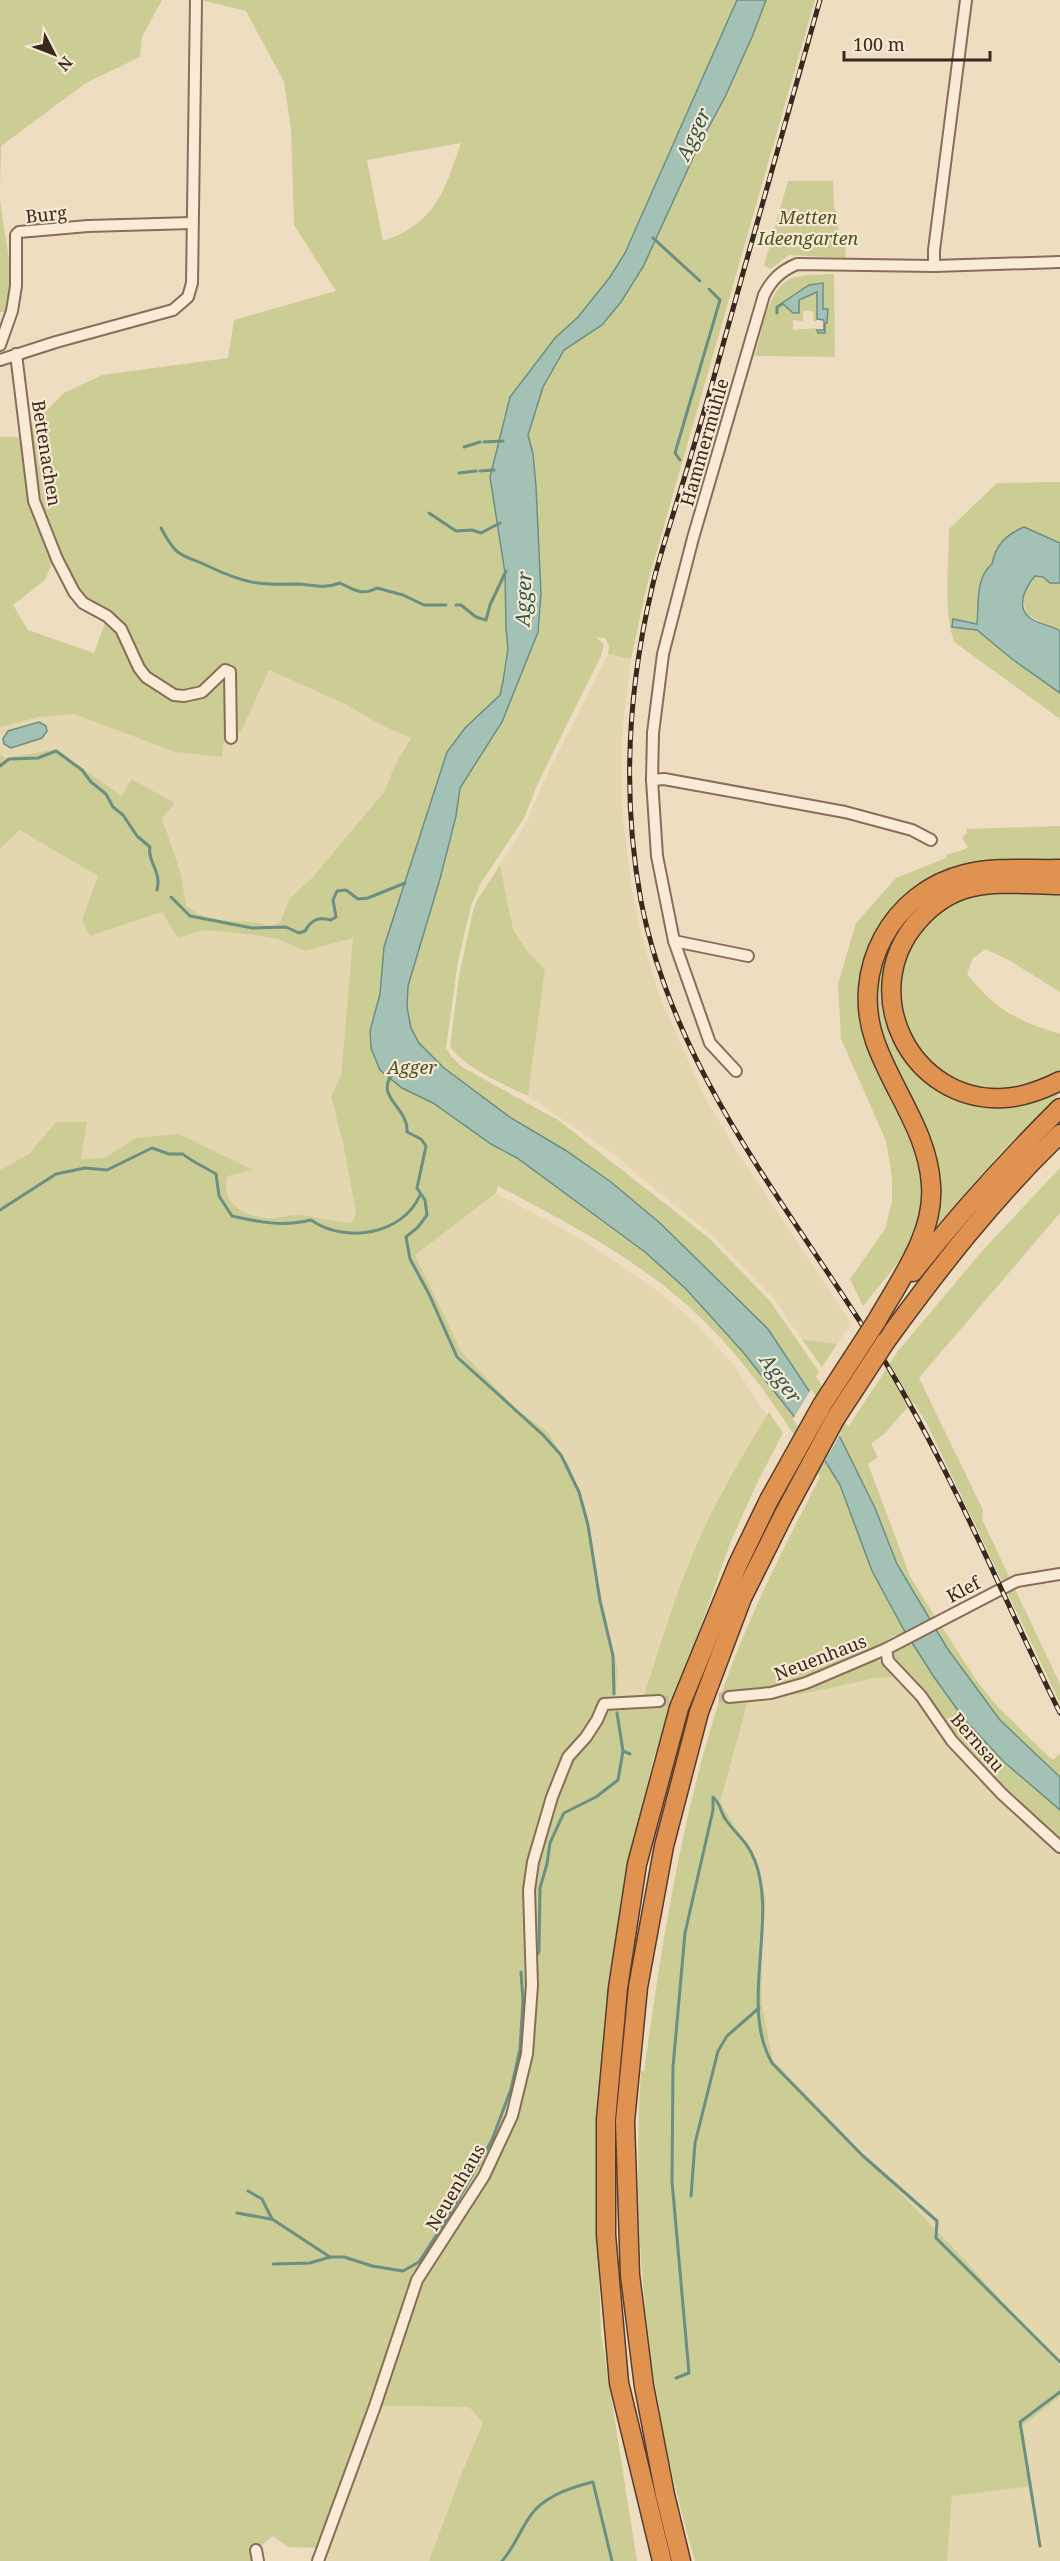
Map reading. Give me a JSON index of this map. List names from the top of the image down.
{
  "streets": {
    "street": [
      "Burg",
      "Hammermühle",
      "Bettenachen",
      "Klef",
      "Neuenhaus",
      "Bernsau"
    ]
  },
  "crossings": [
    ["Klef", "Neuenhaus"],
    ["Klef", "Bernsau"],
    ["Neuenhaus", "Bernsau"]
  ],
  "water": ["Agger"],
  "parks": ["Metten Ideengarten", "Agger"],
  "scale_bar": "100 m",
  "north": "bottom right"
}
